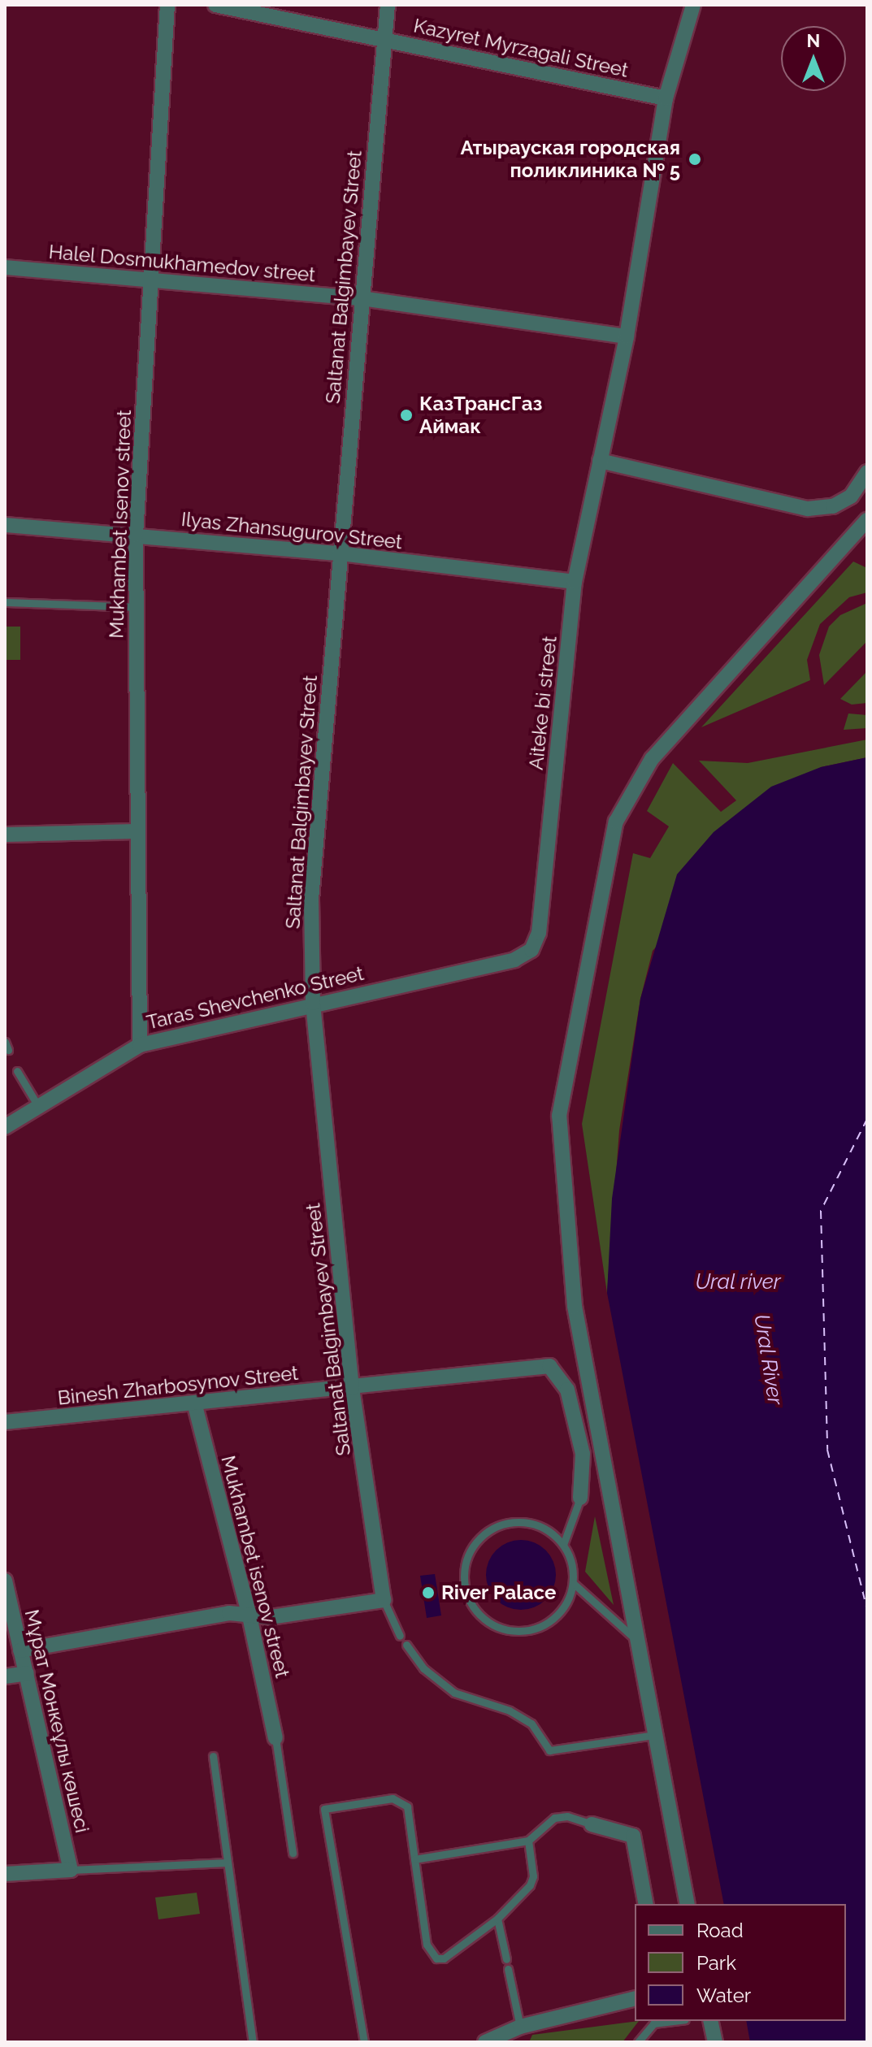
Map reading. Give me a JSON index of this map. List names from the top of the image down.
{
  "streets": {
    "street": [
      "Kazyret Myrzagali Street",
      "Halel Dosmukhamedov street",
      "Saltanat Balgimbayev Street",
      "Mukhambet Isenov street",
      "Ilyas Zhansugurov Street",
      "Aiteke bi street",
      "Taras Shevchenko Street",
      "Binesh Zharbosynov Street",
      "Mukhambet isenov street",
      "Мұрат Монкеұлы көшесі"
    ]
  },
  "crossings": [
    ["Kazyret Myrzagali Street", "Saltanat Balgimbayev Street"],
    ["Kazyret Myrzagali Street", "Aiteke bi street"],
    ["Halel Dosmukhamedov street", "Saltanat Balgimbayev Street"],
    ["Halel Dosmukhamedov street", "Mukhambet Isenov street"],
    ["Halel Dosmukhamedov street", "Aiteke bi street"],
    ["Saltanat Balgimbayev Street", "Ilyas Zhansugurov Street"],
    ["Saltanat Balgimbayev Street", "Taras Shevchenko Street"],
    ["Saltanat Balgimbayev Street", "Binesh Zharbosynov Street"],
    ["Mukhambet Isenov street", "Ilyas Zhansugurov Street"],
    ["Mukhambet Isenov street", "Taras Shevchenko Street"],
    ["Ilyas Zhansugurov Street", "Aiteke bi street"],
    ["Aiteke bi street", "Taras Shevchenko Street"],
    ["Binesh Zharbosynov Street", "Mukhambet isenov street"]
  ],
  "water": ["Ural river", "Ural River"],
  "places": ["Атырауская городская поликлиника № 5", "КазТрансГаз Аймак", "River Palace"],
  "legend": ["Road", "Park", "Water"],
  "north": "top"
}
